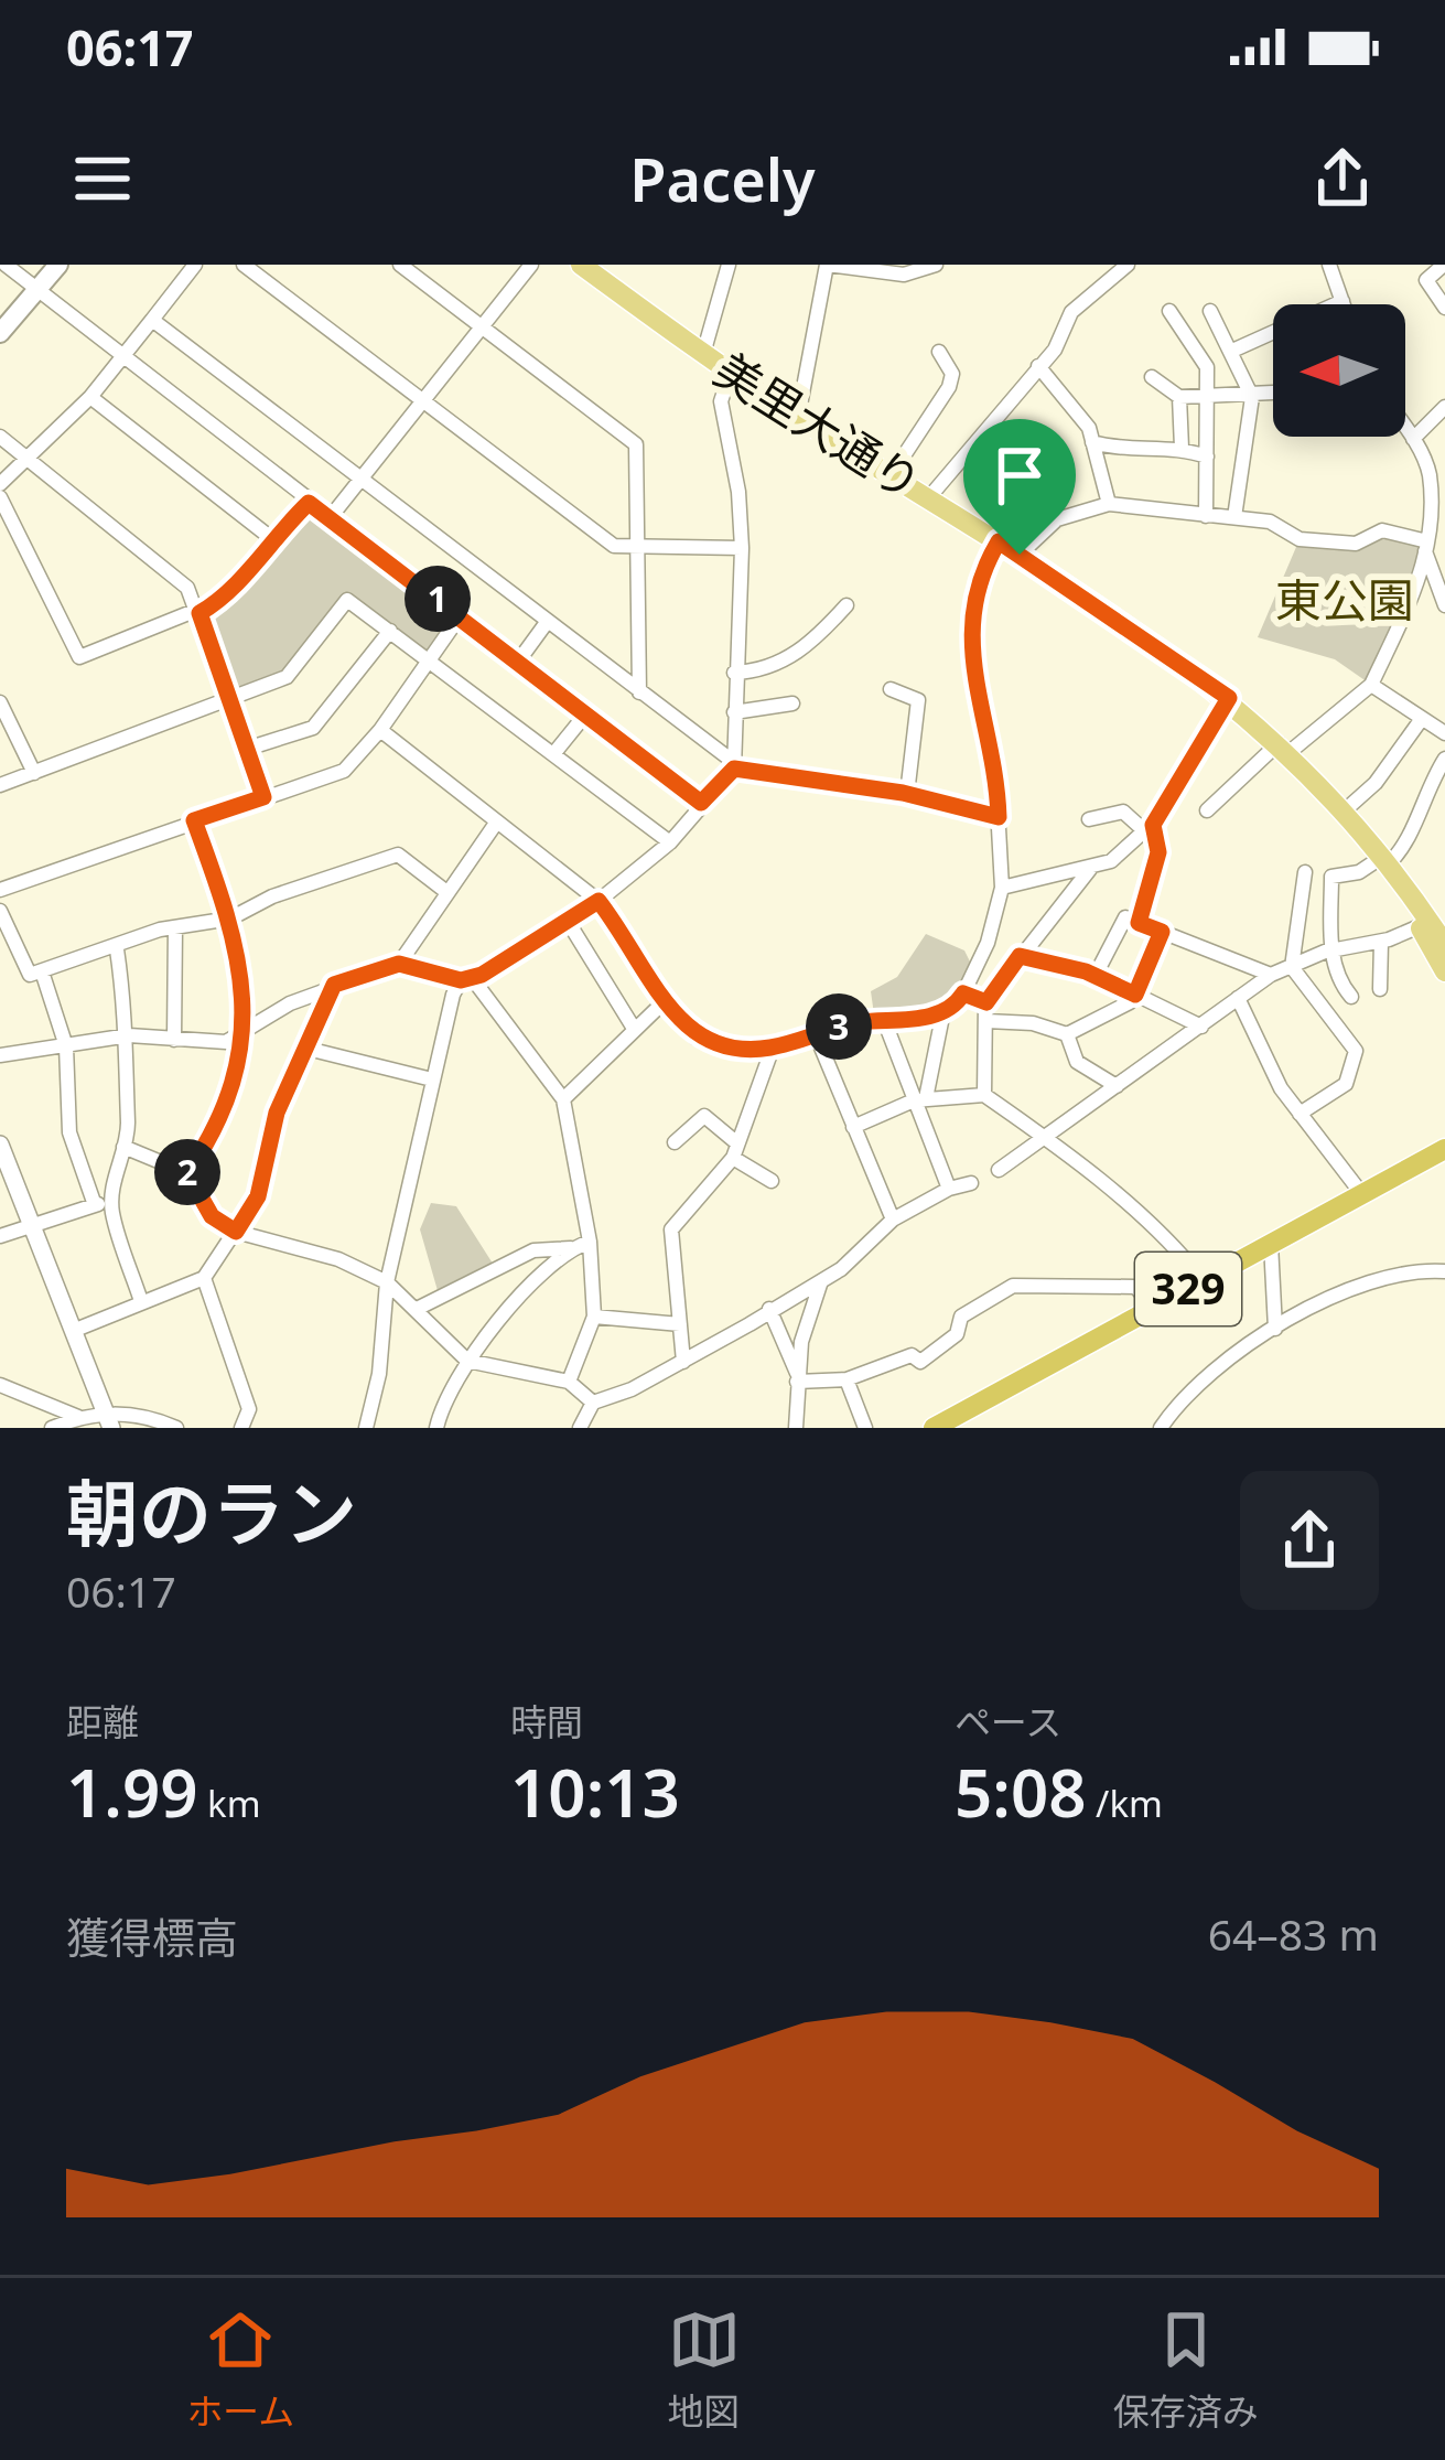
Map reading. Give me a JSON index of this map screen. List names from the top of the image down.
{
  "streets": {
    "highway": ["329"],
    "main road": ["美里大通り"]
  },
  "parks": ["東公園"],
  "north": "left",
  "page": {
    "status": "06:17",
    "header": "Pacely",
    "pins": ["1", "3", "2"],
    "heading": ["朝のラン", "06:17"],
    "stats": [
      ["距離", "1.99 km"],
      ["時間", "10:13"],
      ["ペース", "5:08 /km"]
    ],
    "chart": ["獲得標高", "64–83 m"],
    "tabs": ["ホーム", "地図", "保存済み"]
  }
}
